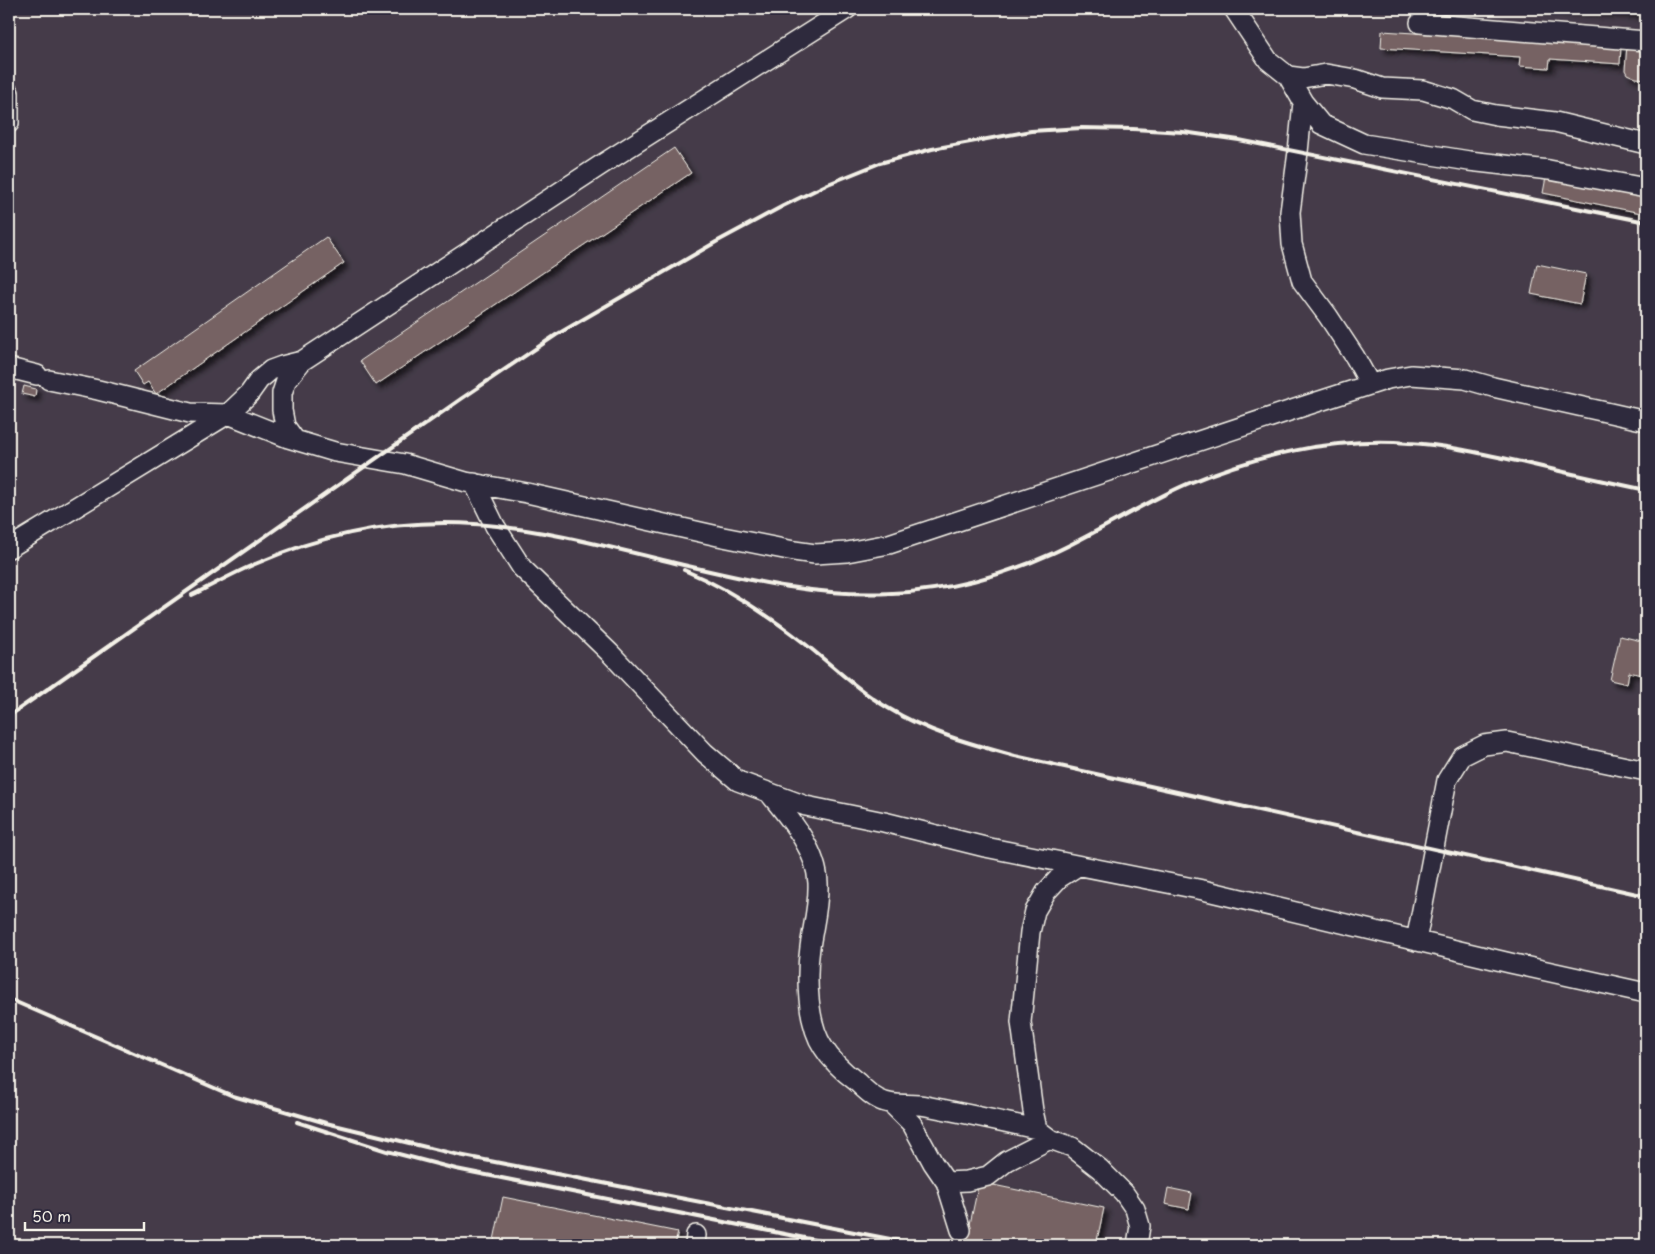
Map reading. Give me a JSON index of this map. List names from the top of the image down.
{
  "scale_bar": "50 m"
}
